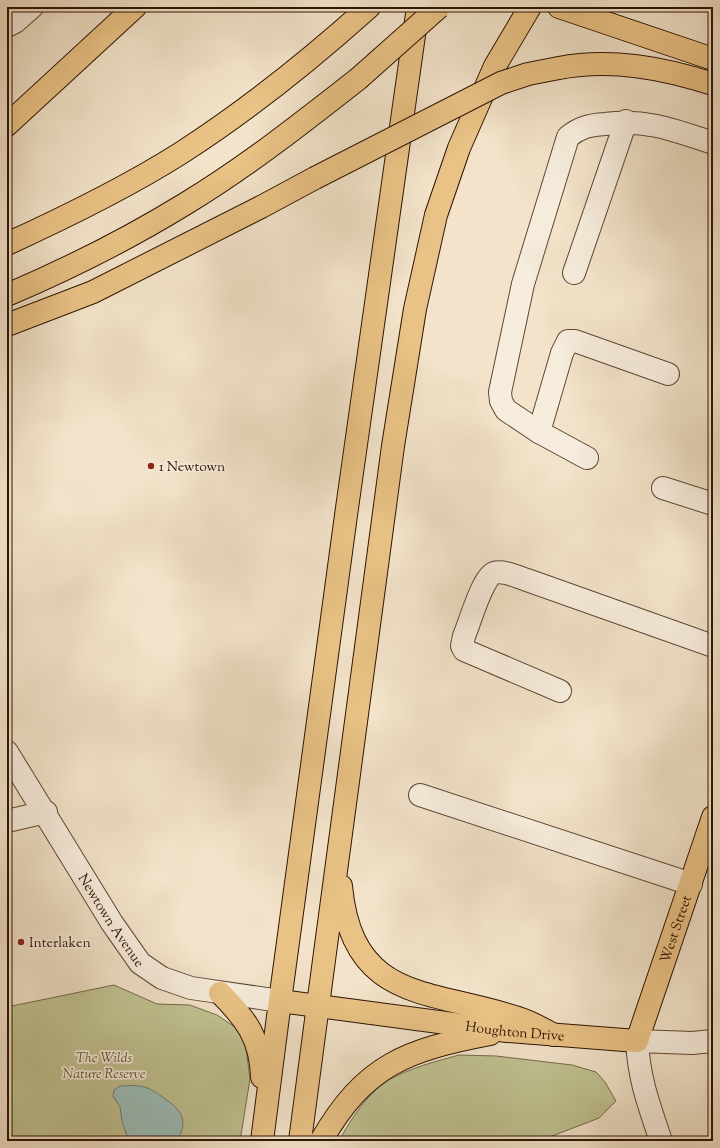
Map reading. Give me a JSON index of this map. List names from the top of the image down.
{
  "streets": {
    "main road": ["West Street", "Houghton Drive"],
    "street": ["Newtown Avenue"]
  },
  "crossings": [
    ["Newtown Avenue", "Houghton Drive"],
    ["West Street", "Houghton Drive"]
  ],
  "parks": ["The Wilds Nature Reserve"],
  "places": ["1 Newtown", "Interlaken"]
}
